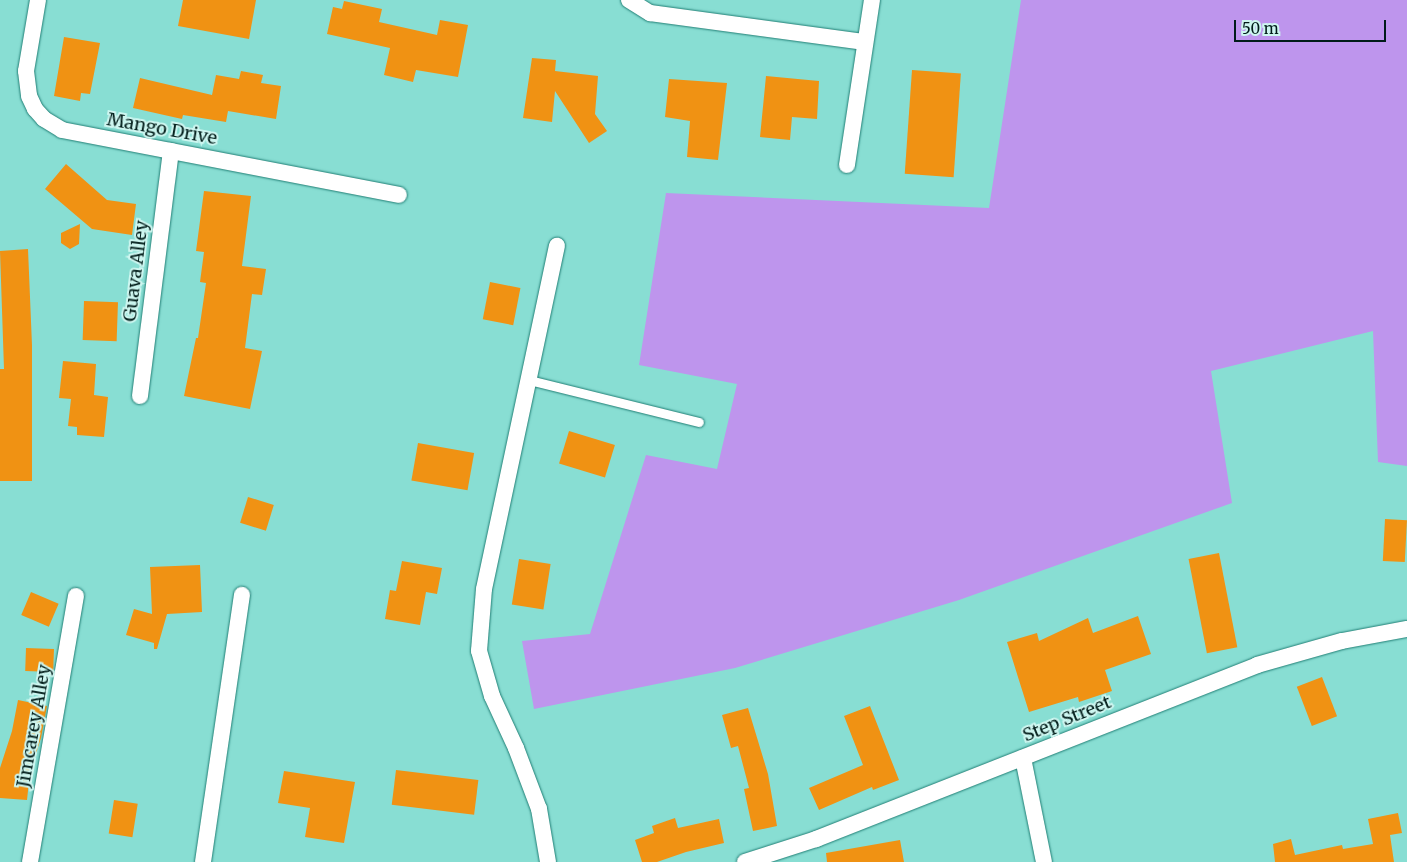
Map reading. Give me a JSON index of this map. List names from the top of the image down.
{
  "streets": {
    "street": [
      "Mango Drive",
      "Guava Alley",
      "Step Street",
      "Jimcarey Alley"
    ]
  },
  "crossings": [
    ["Mango Drive", "Guava Alley"]
  ],
  "scale_bar": "50 m"
}
